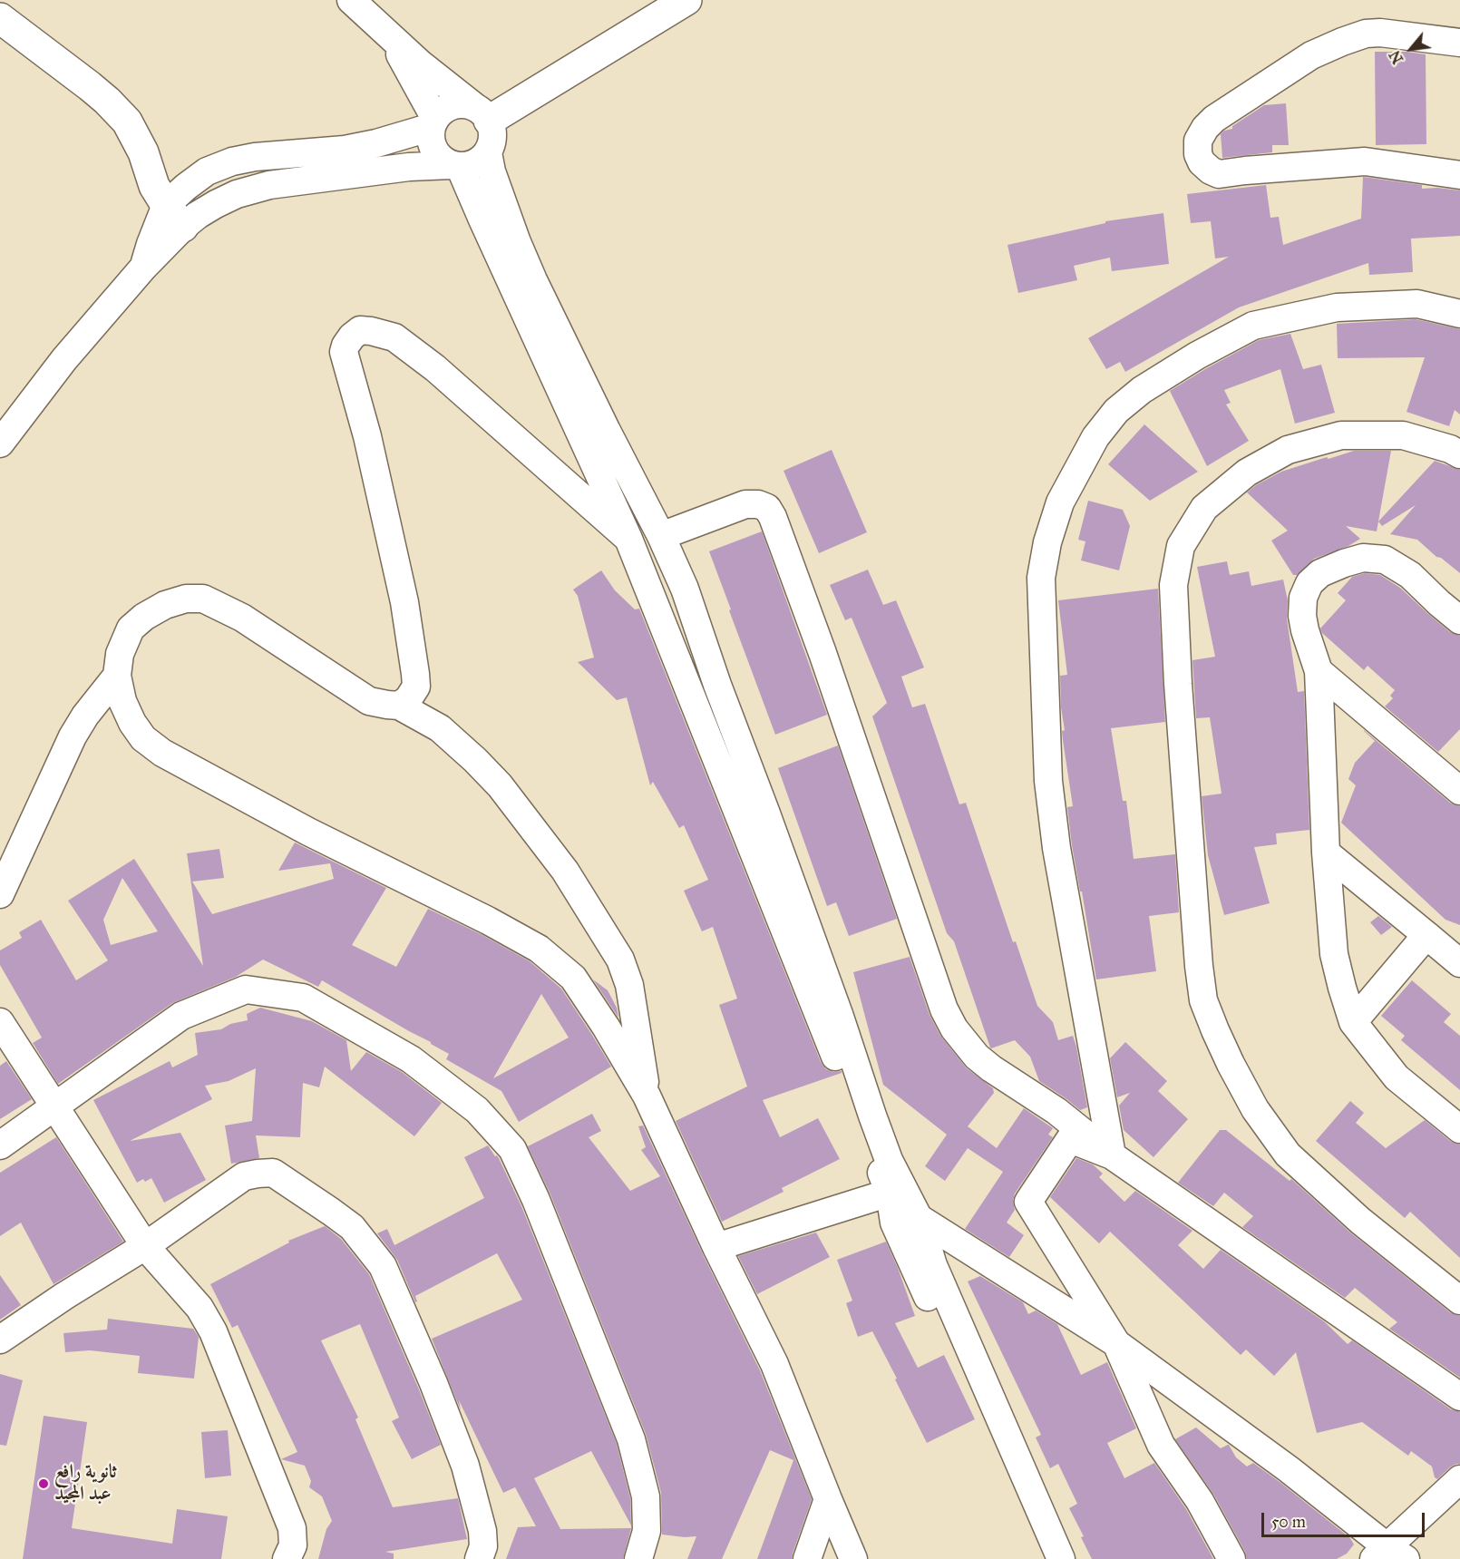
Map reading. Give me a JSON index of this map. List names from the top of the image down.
{
  "places": ["ثانوية رافع عبد المجيد"],
  "scale_bar": "50 m",
  "north": "bottom left"
}
